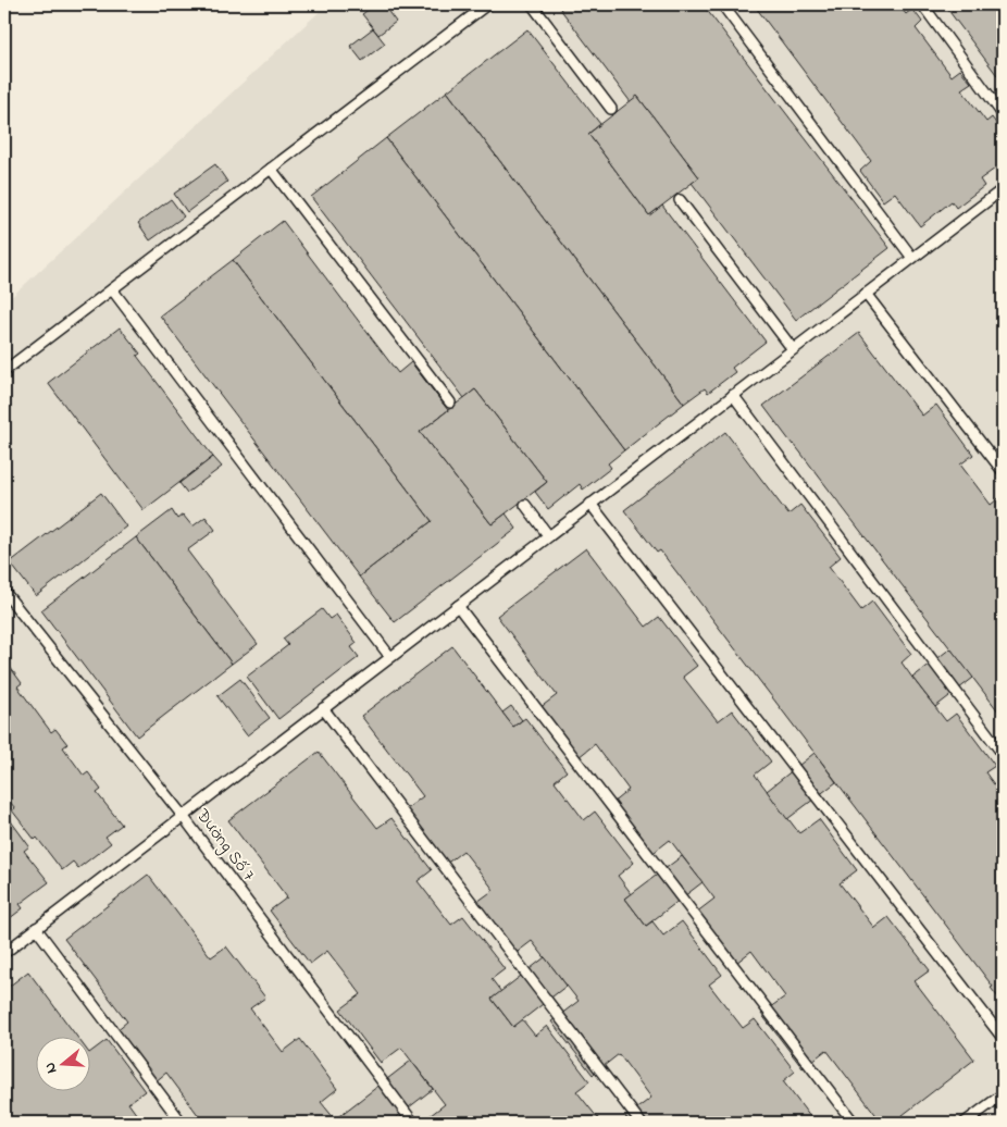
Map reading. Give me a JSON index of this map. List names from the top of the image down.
{
  "streets": {
    "lane": ["Đường Số 7"]
  },
  "north": "left"
}
